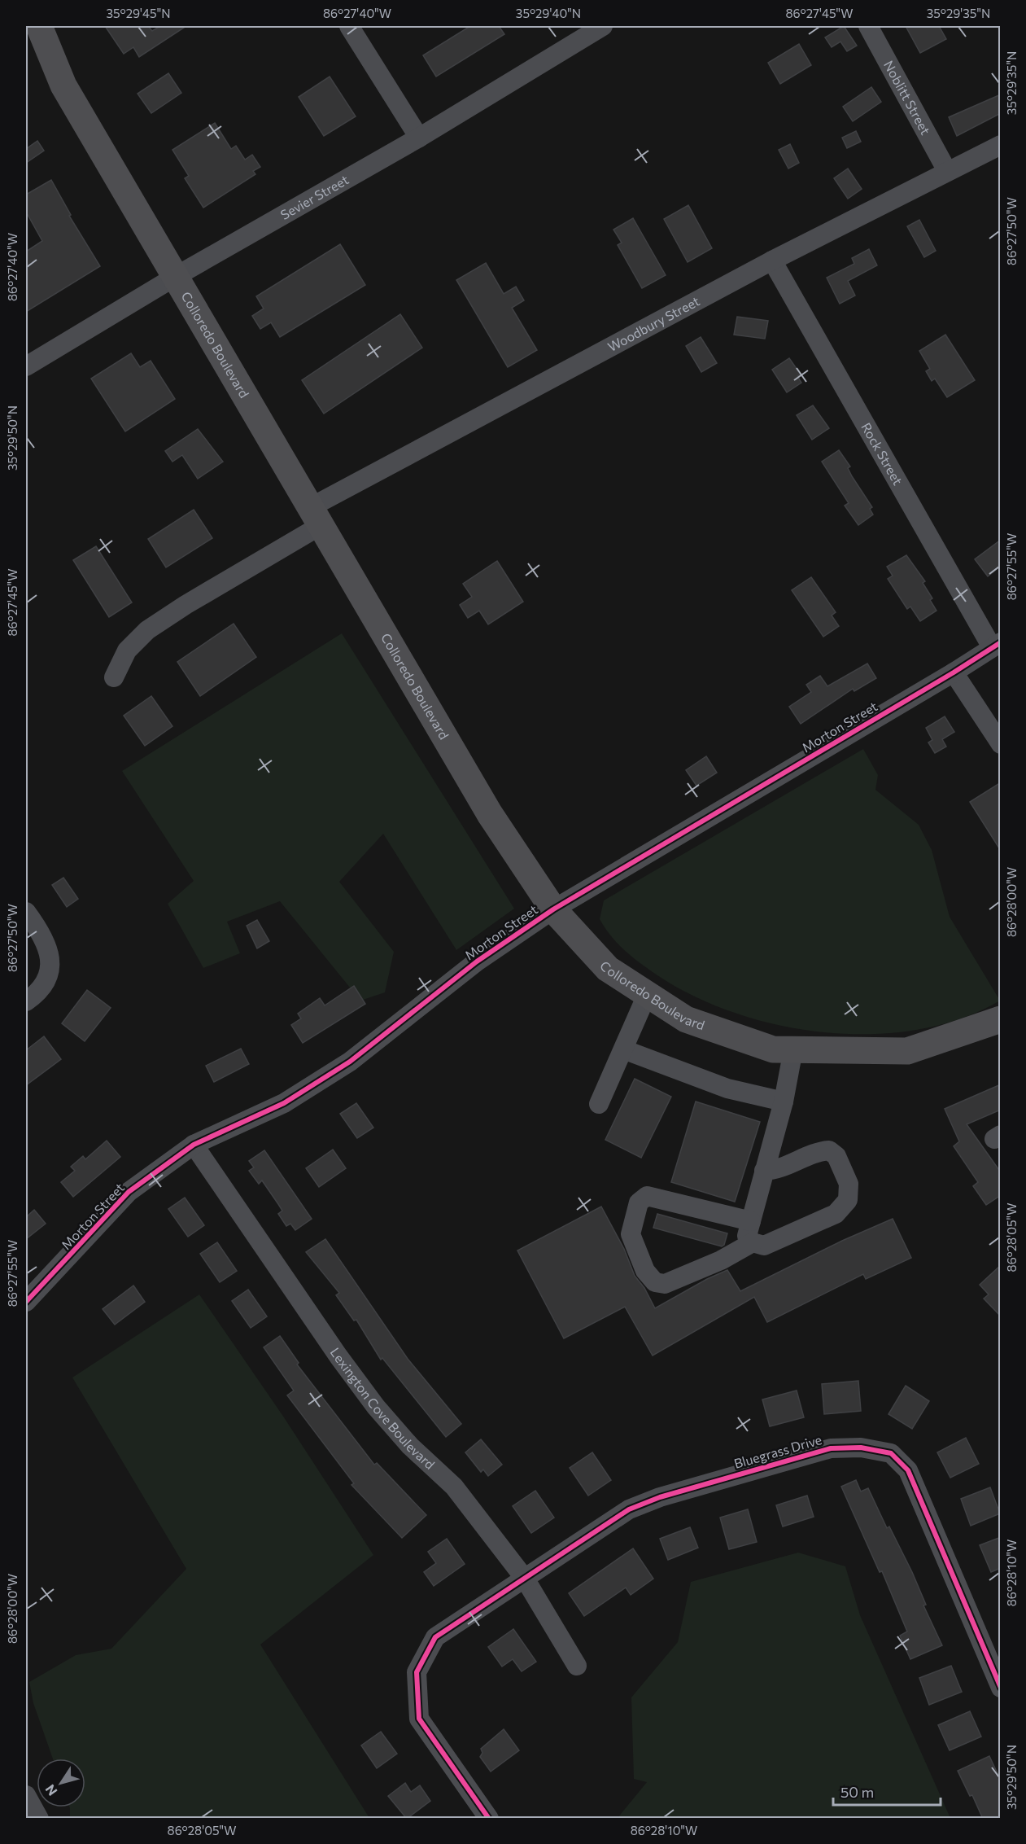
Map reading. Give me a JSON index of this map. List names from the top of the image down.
{
  "streets": {
    "highway": ["Colloredo Boulevard"],
    "street": [
      "Noblitt Street",
      "Sevier Street",
      "Woodbury Street",
      "Rock Street",
      "Morton Street",
      "Lexington Cove Boulevard",
      "Bluegrass Drive"
    ]
  },
  "crossings": [
    ["Noblitt Street", "Woodbury Street"],
    ["Sevier Street", "Colloredo Boulevard"],
    ["Woodbury Street", "Colloredo Boulevard"],
    ["Woodbury Street", "Rock Street"],
    ["Colloredo Boulevard", "Morton Street"],
    ["Rock Street", "Morton Street"],
    ["Morton Street", "Lexington Cove Boulevard"],
    ["Lexington Cove Boulevard", "Bluegrass Drive"]
  ],
  "scale_bar": "50 m",
  "north": "bottom left",
  "coordinates": [
    "35°29'45\"N",
    "86°27'40\"W",
    "35°29'40\"N",
    "86°27'45\"W",
    "35°29'35\"N",
    "86°27'50\"W",
    "35°29'50\"N",
    "86°27'55\"W",
    "86°28'00\"W",
    "86°28'05\"W",
    "86°28'10\"W"
  ]
}
